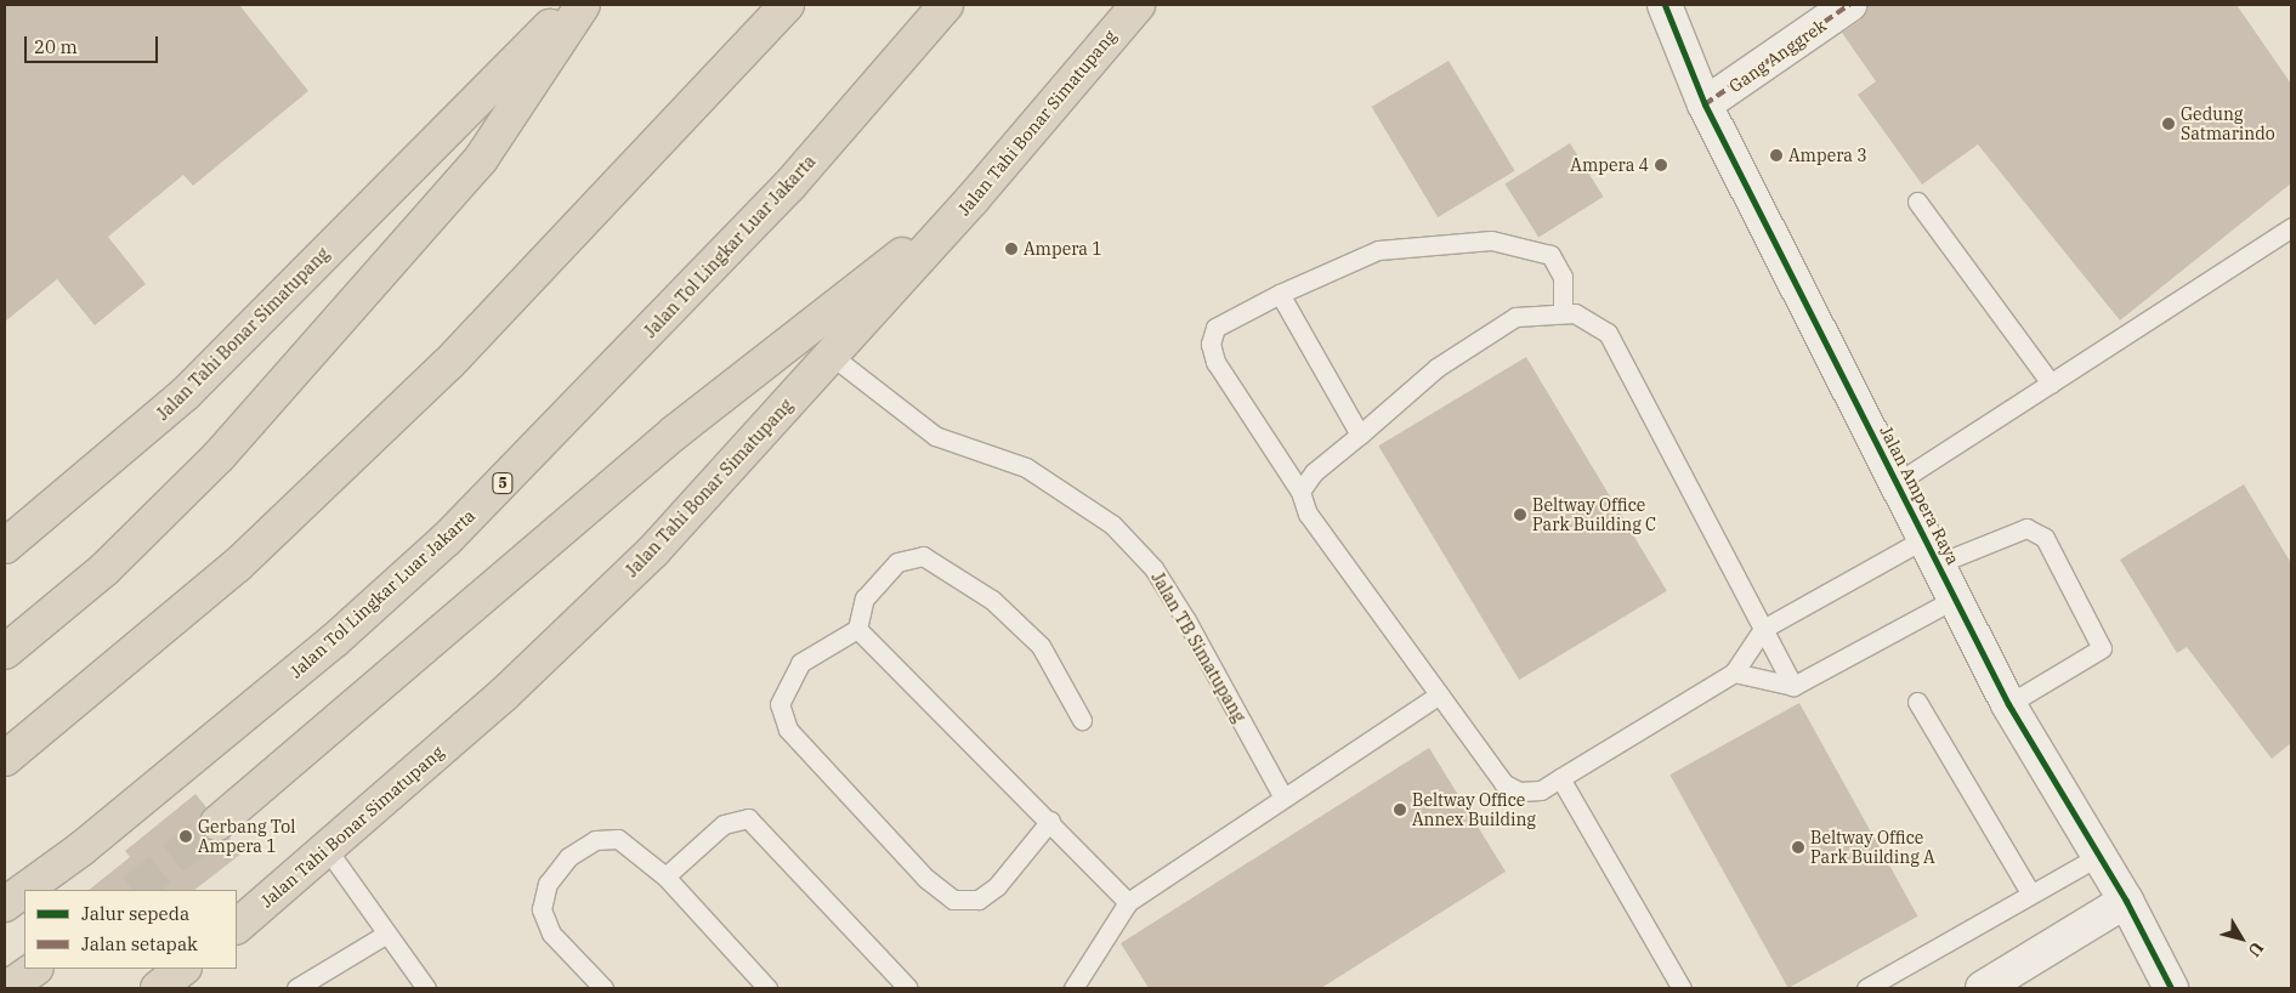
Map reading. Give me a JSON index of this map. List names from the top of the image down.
{
  "streets": {
    "highway": ["Jalan Tahi Bonar Simatupang", "Jalan Tol Lingkar Luar Jakarta", "5"],
    "street": ["Gang Anggrek", "Jalan Ampera Raya"],
    "lane": ["Jalan TB Simatupang"]
  },
  "crossings": [
    ["Gang Anggrek", "Jalan Ampera Raya"],
    ["Jalan Tahi Bonar Simatupang", "Jalan TB Simatupang"]
  ],
  "places": [
    "Gedung Satmarindo",
    "Ampera 3",
    "Ampera 4",
    "Ampera 1",
    "Beltway Office Park Building C",
    "Beltway Office Annex Building",
    "Gerbang Tol Ampera 1",
    "Beltway Office Park Building A"
  ],
  "legend": ["Jalur sepeda", "Jalan setapak"],
  "scale_bar": "20 m",
  "north": "bottom right"
}
